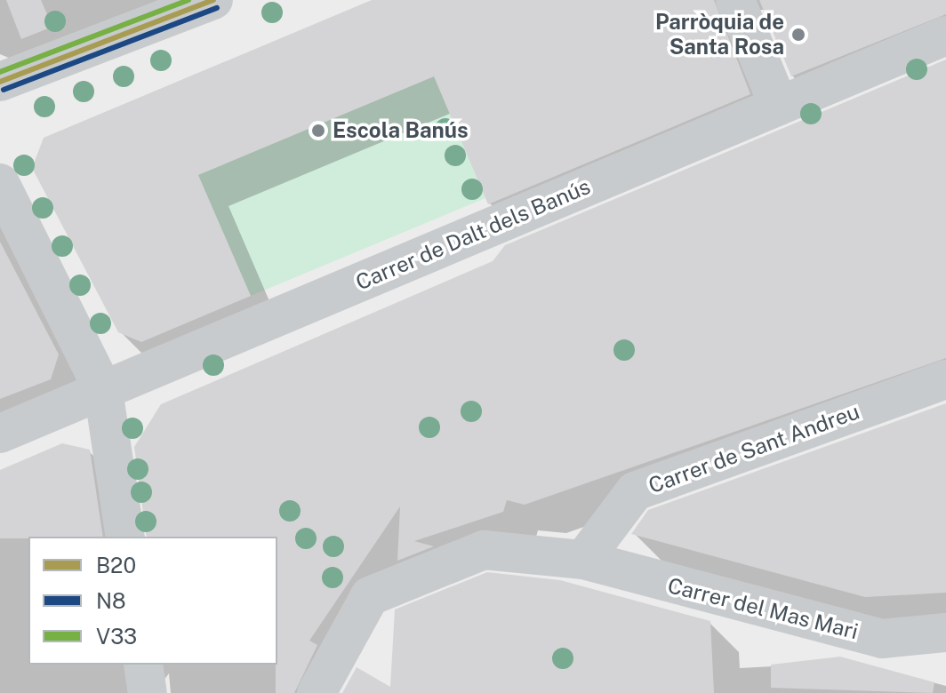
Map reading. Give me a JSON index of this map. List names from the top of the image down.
{
  "streets": {
    "street": ["Carrer de Dalt dels Banús", "Carrer de Sant Andreu", "Carrer del Mas Mari"]
  },
  "crossings": [
    ["Carrer de Sant Andreu", "Carrer del Mas Mari"]
  ],
  "places": ["Parròquia de Santa Rosa", "Escola Banús"],
  "lines": ["transit line B20", "transit line V33", "transit line N8"],
  "legend": ["B20", "N8", "V33"]
}
